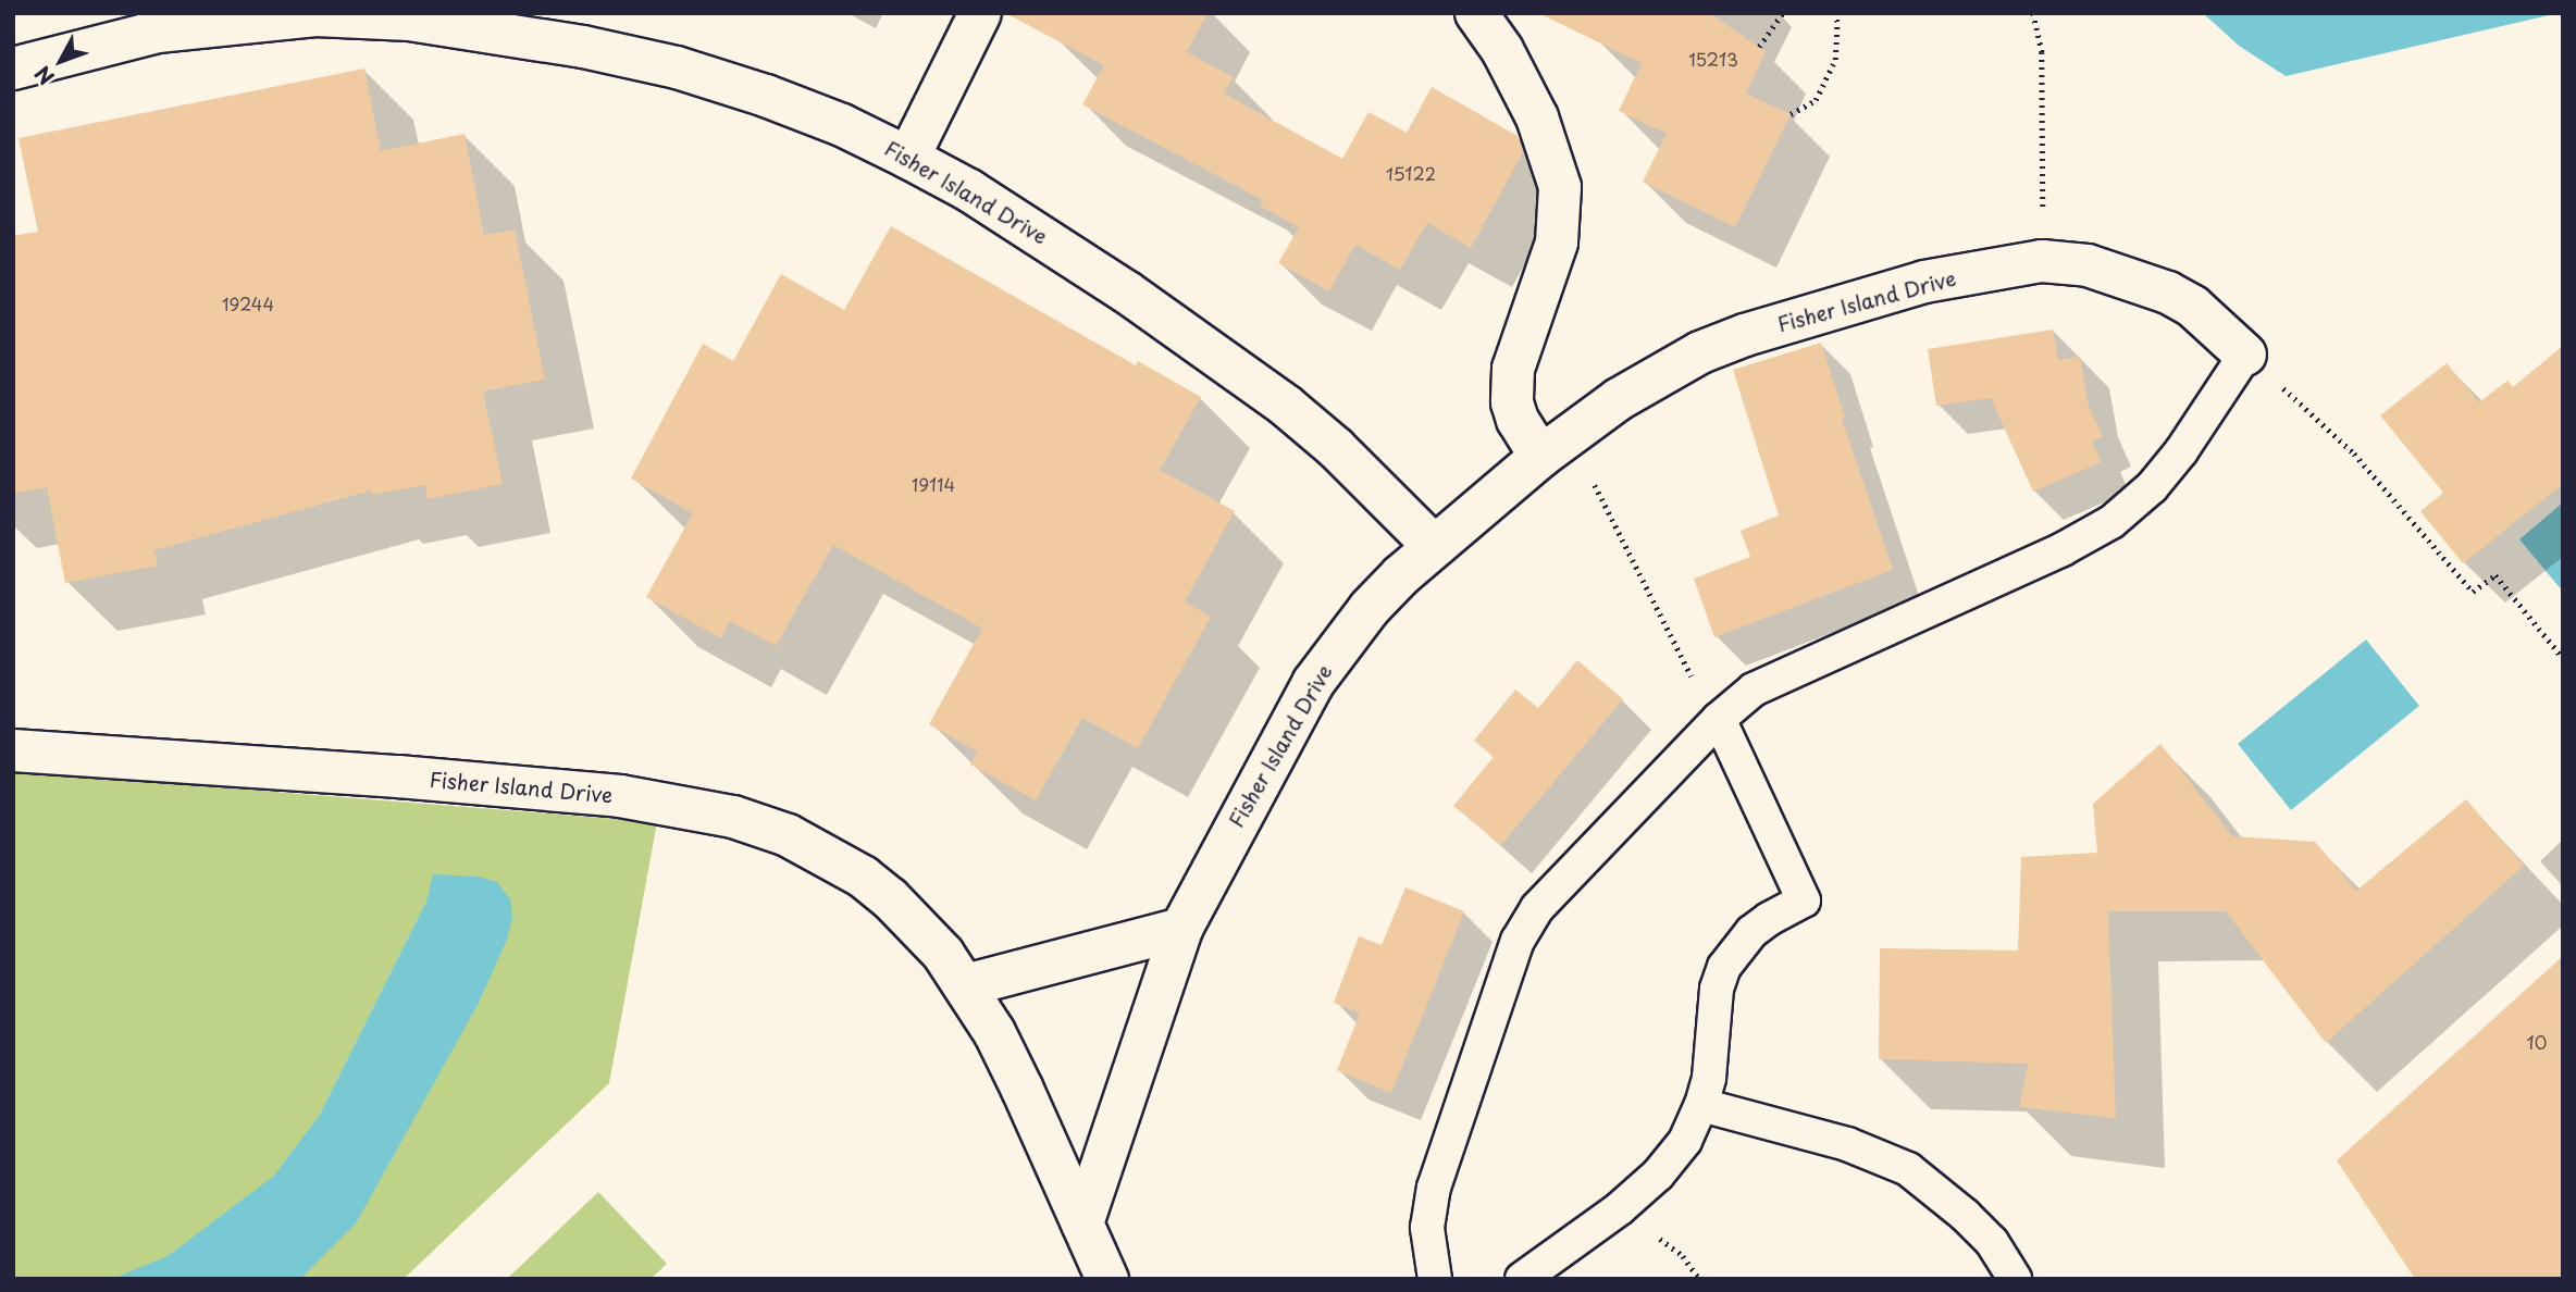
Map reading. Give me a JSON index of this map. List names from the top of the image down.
{
  "streets": {
    "street": ["Fisher Island Drive"]
  },
  "house_numbers": [
    "15213",
    "15122",
    "19244",
    "19114",
    "10"
  ],
  "north": "bottom left"
}
